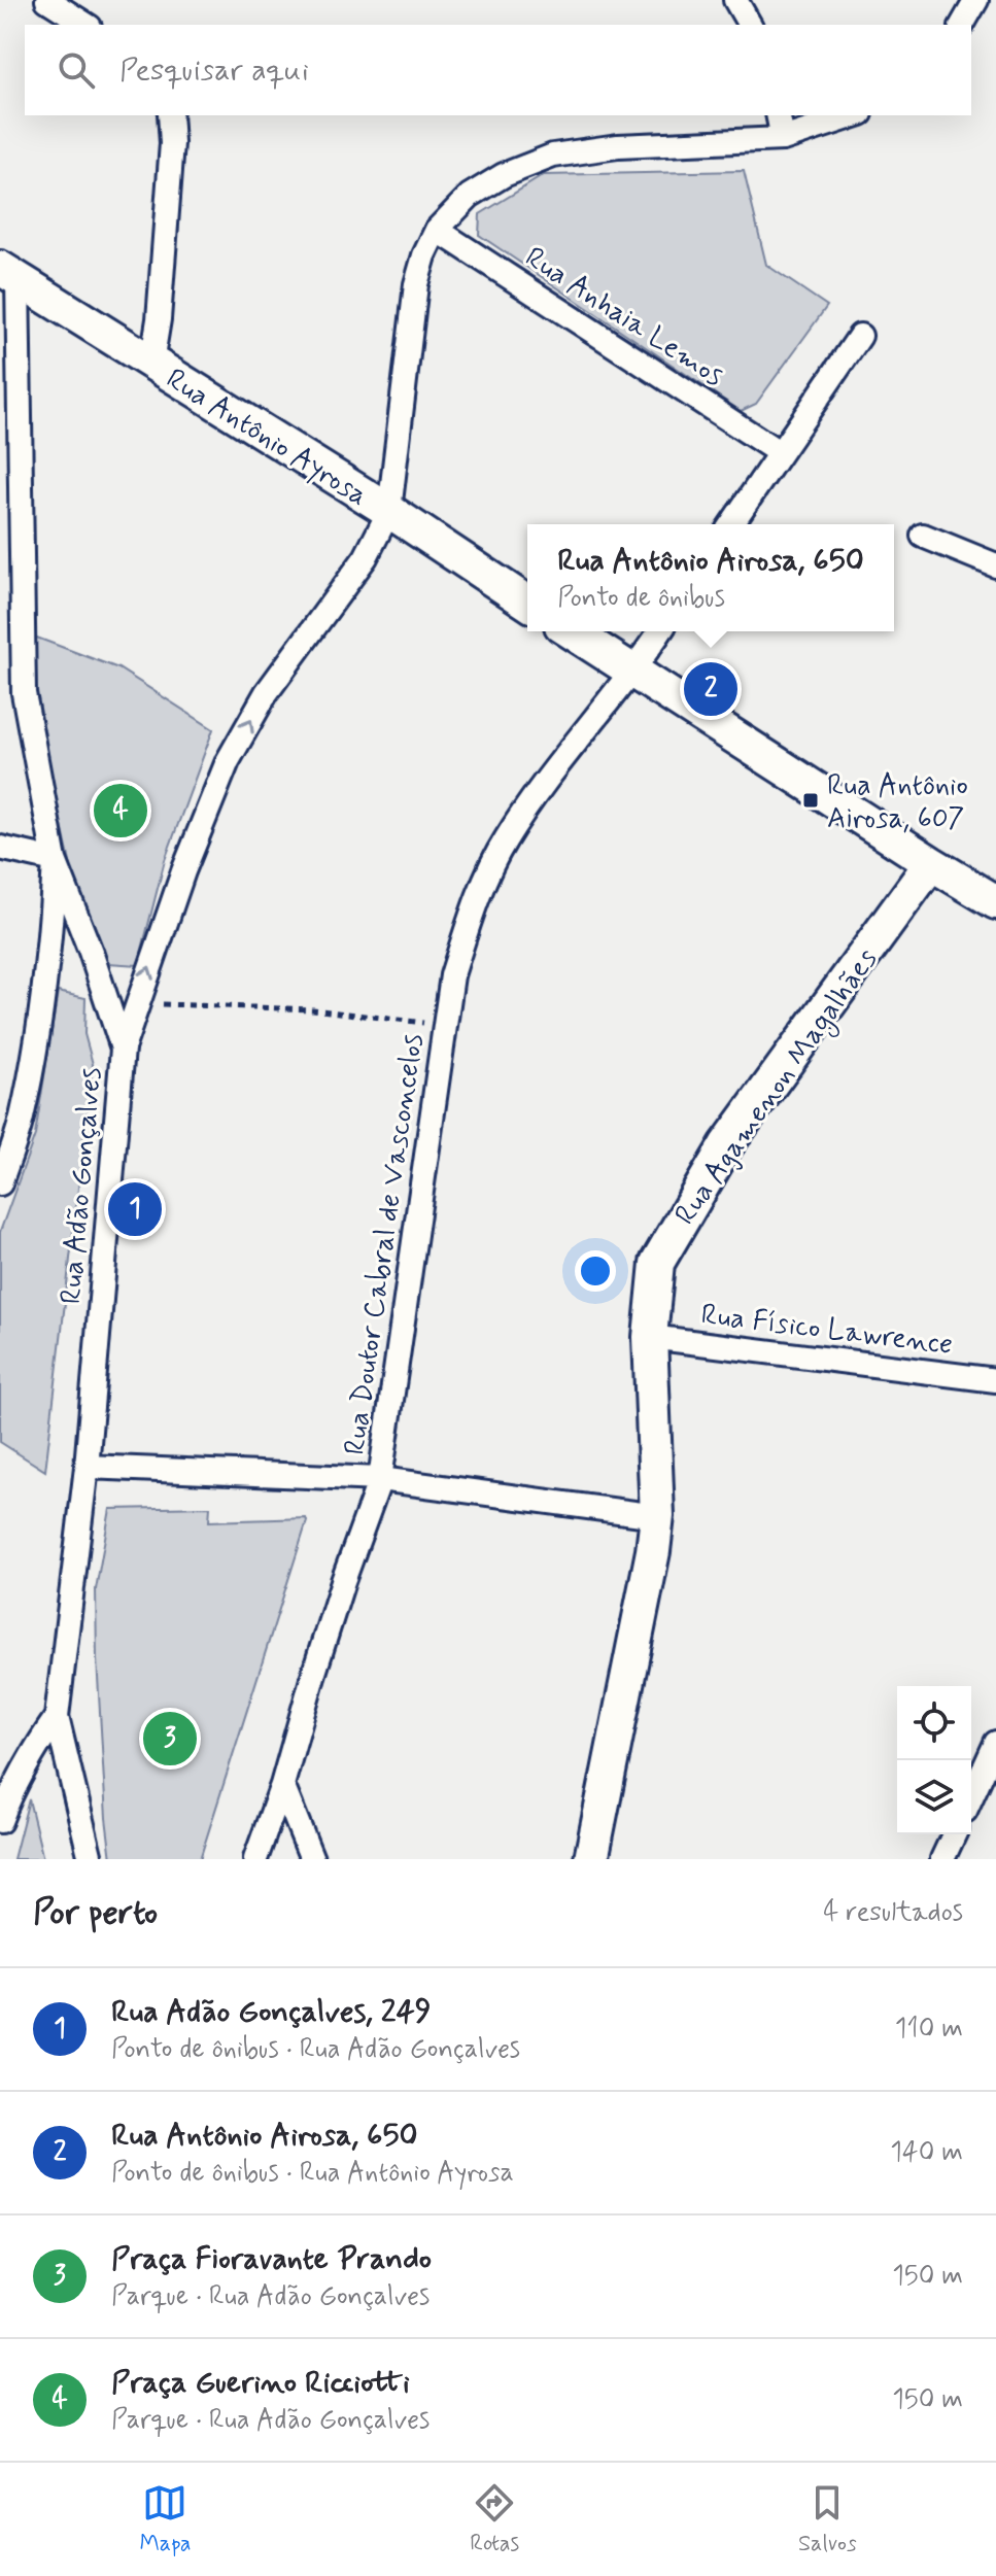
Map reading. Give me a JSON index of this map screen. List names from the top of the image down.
{
  "streets": {
    "street": [
      "Rua Anhaia Lemos",
      "Rua Antônio Ayrosa",
      "Rua Agamenon Magalhães",
      "Rua Adão Gonçalves",
      "Rua Doutor Cabral de Vasconcelos",
      "Rua Físico Lawrence"
    ]
  },
  "crossings": [
    ["Rua Antônio Ayrosa", "Rua Adão Gonçalves"],
    ["Rua Agamenon Magalhães", "Rua Físico Lawrence"]
  ],
  "places": {
    "transit": ["Rua Antônio Airosa, 607"]
  },
  "page": {
    "search": "Pesquisar aqui",
    "popup": ["Rua Antônio Airosa, 650", "Ponto de ônibus"],
    "pins": [
      "2",
      "4",
      "1",
      "3"
    ],
    "heading": ["Por perto", "4 resultados"],
    "list": [
      {
        "mark": "1",
        "name": "Rua Adão Gonçalves, 249",
        "note": "Ponto de ônibus · Rua Adão Gonçalves",
        "value": "110 m"
      },
      {
        "mark": "2",
        "name": "Rua Antônio Airosa, 650",
        "note": "Ponto de ônibus · Rua Antônio Ayrosa",
        "value": "140 m"
      },
      {
        "mark": "3",
        "name": "Praça Fioravante Prando",
        "note": "Parque · Rua Adão Gonçalves",
        "value": "150 m"
      },
      {
        "mark": "4",
        "name": "Praça Guerino Ricciotti",
        "note": "Parque · Rua Adão Gonçalves",
        "value": "150 m"
      }
    ],
    "nav": ["Mapa", "Rotas", "Salvos"]
  }
}
